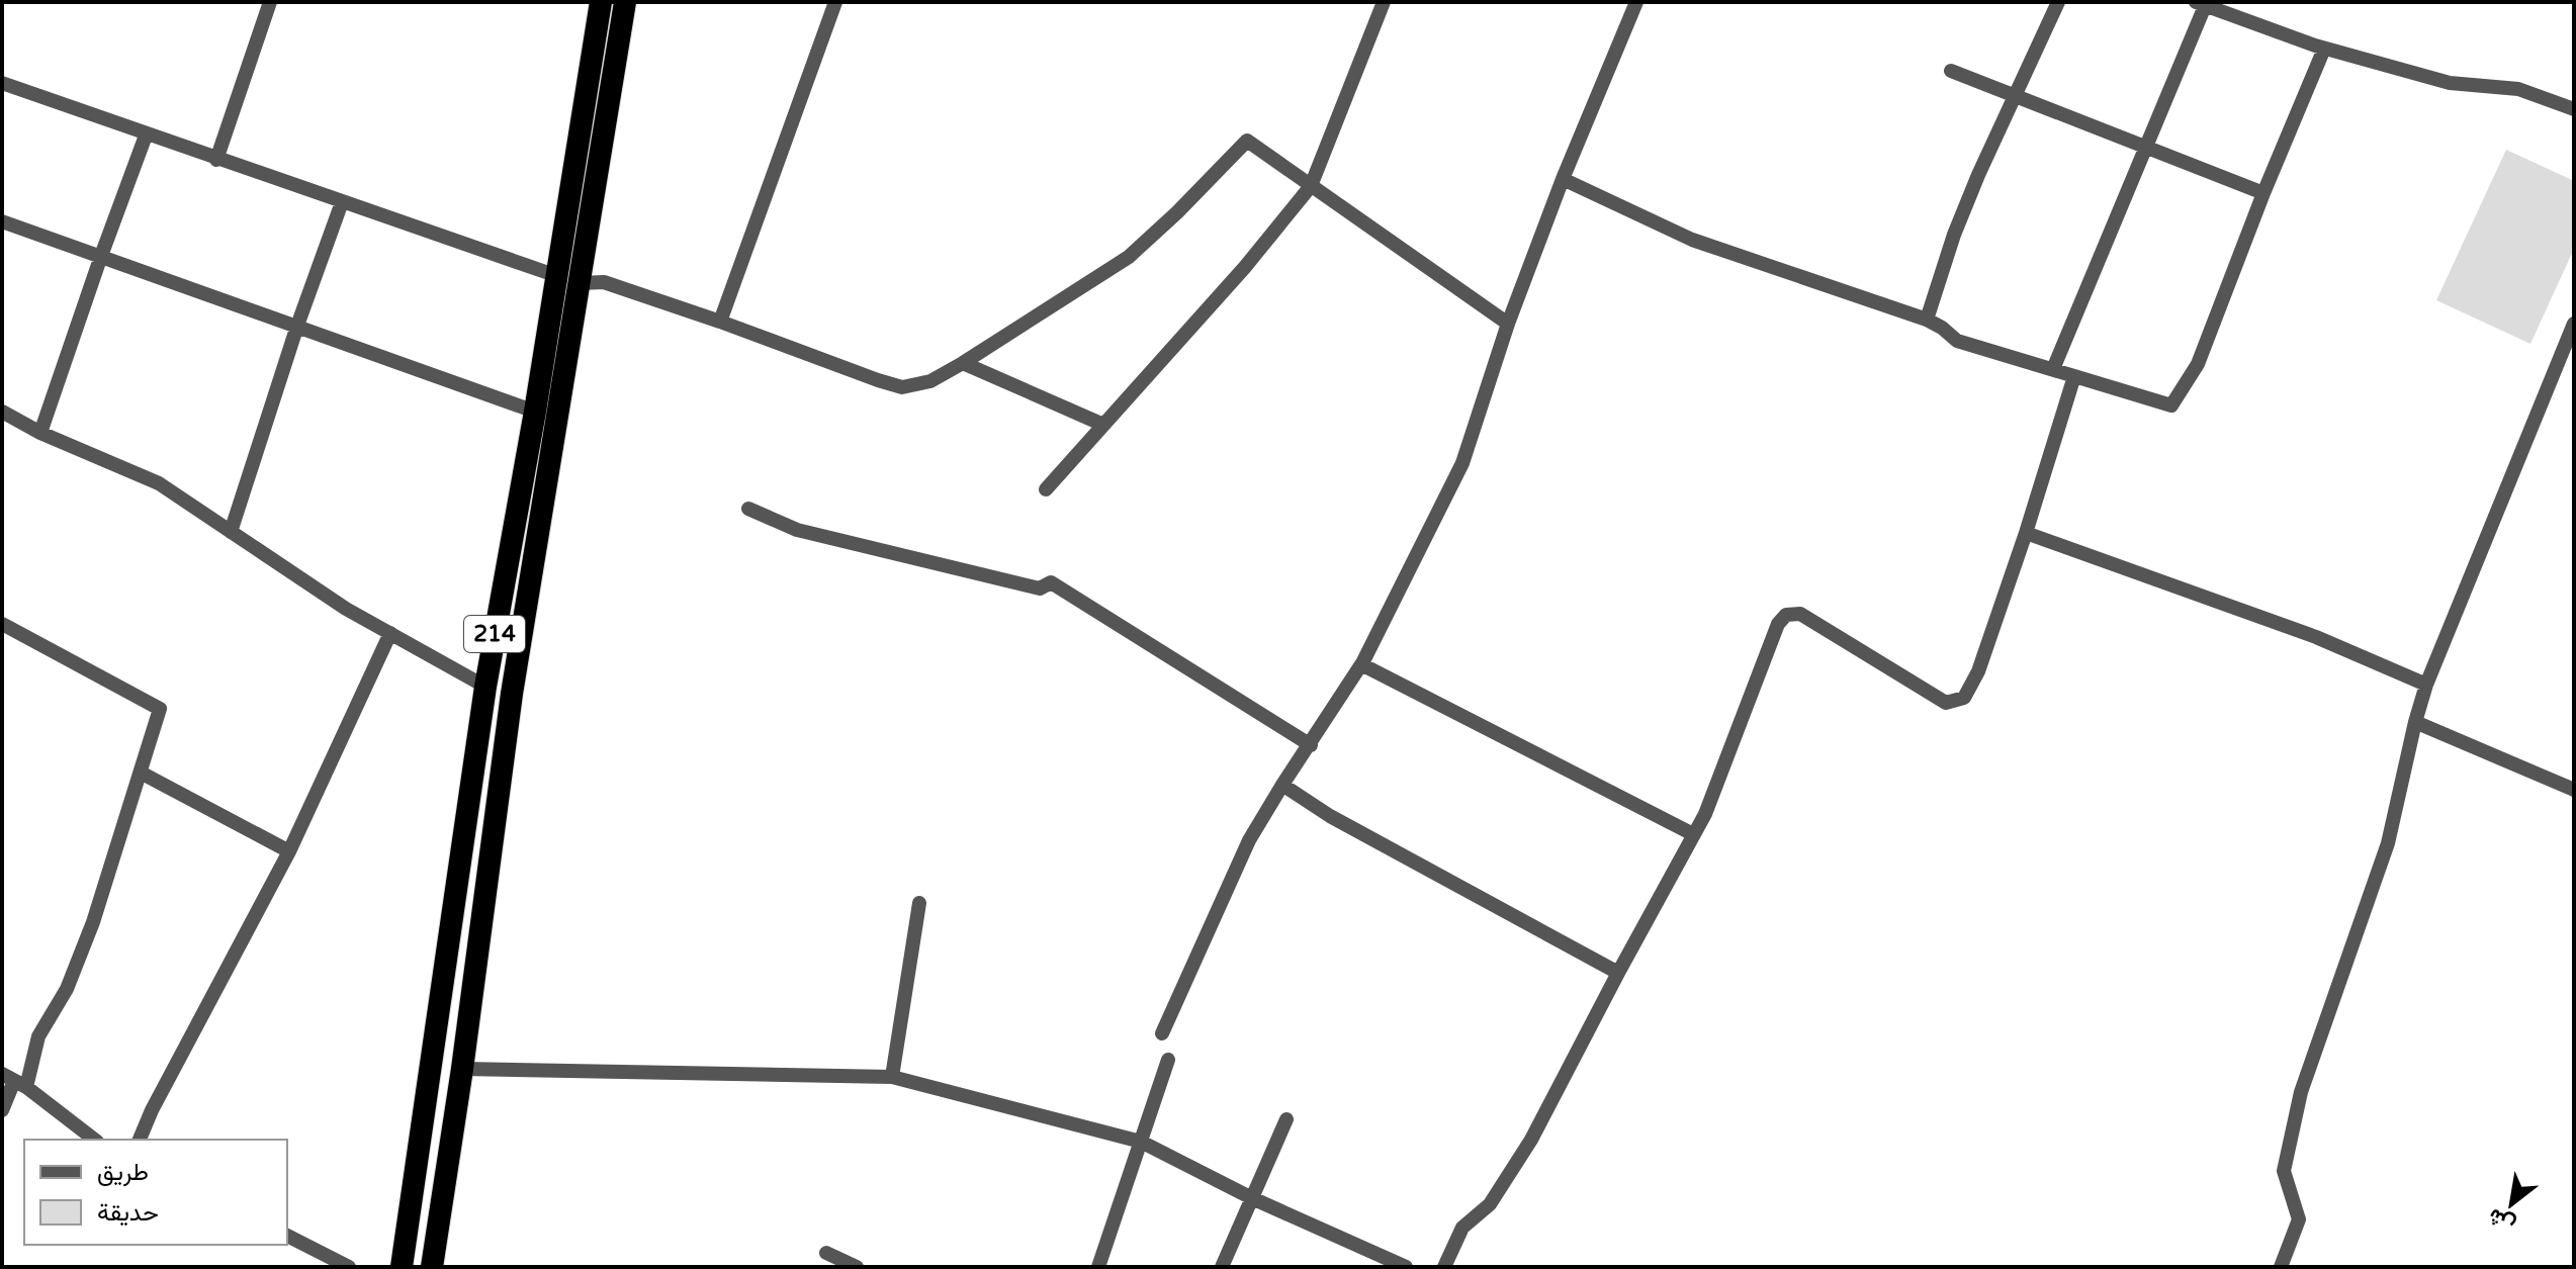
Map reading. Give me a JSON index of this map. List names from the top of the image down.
{
  "streets": {
    "highway": ["214"]
  },
  "legend": ["طريق", "حديقة"],
  "north": "bottom left"
}
